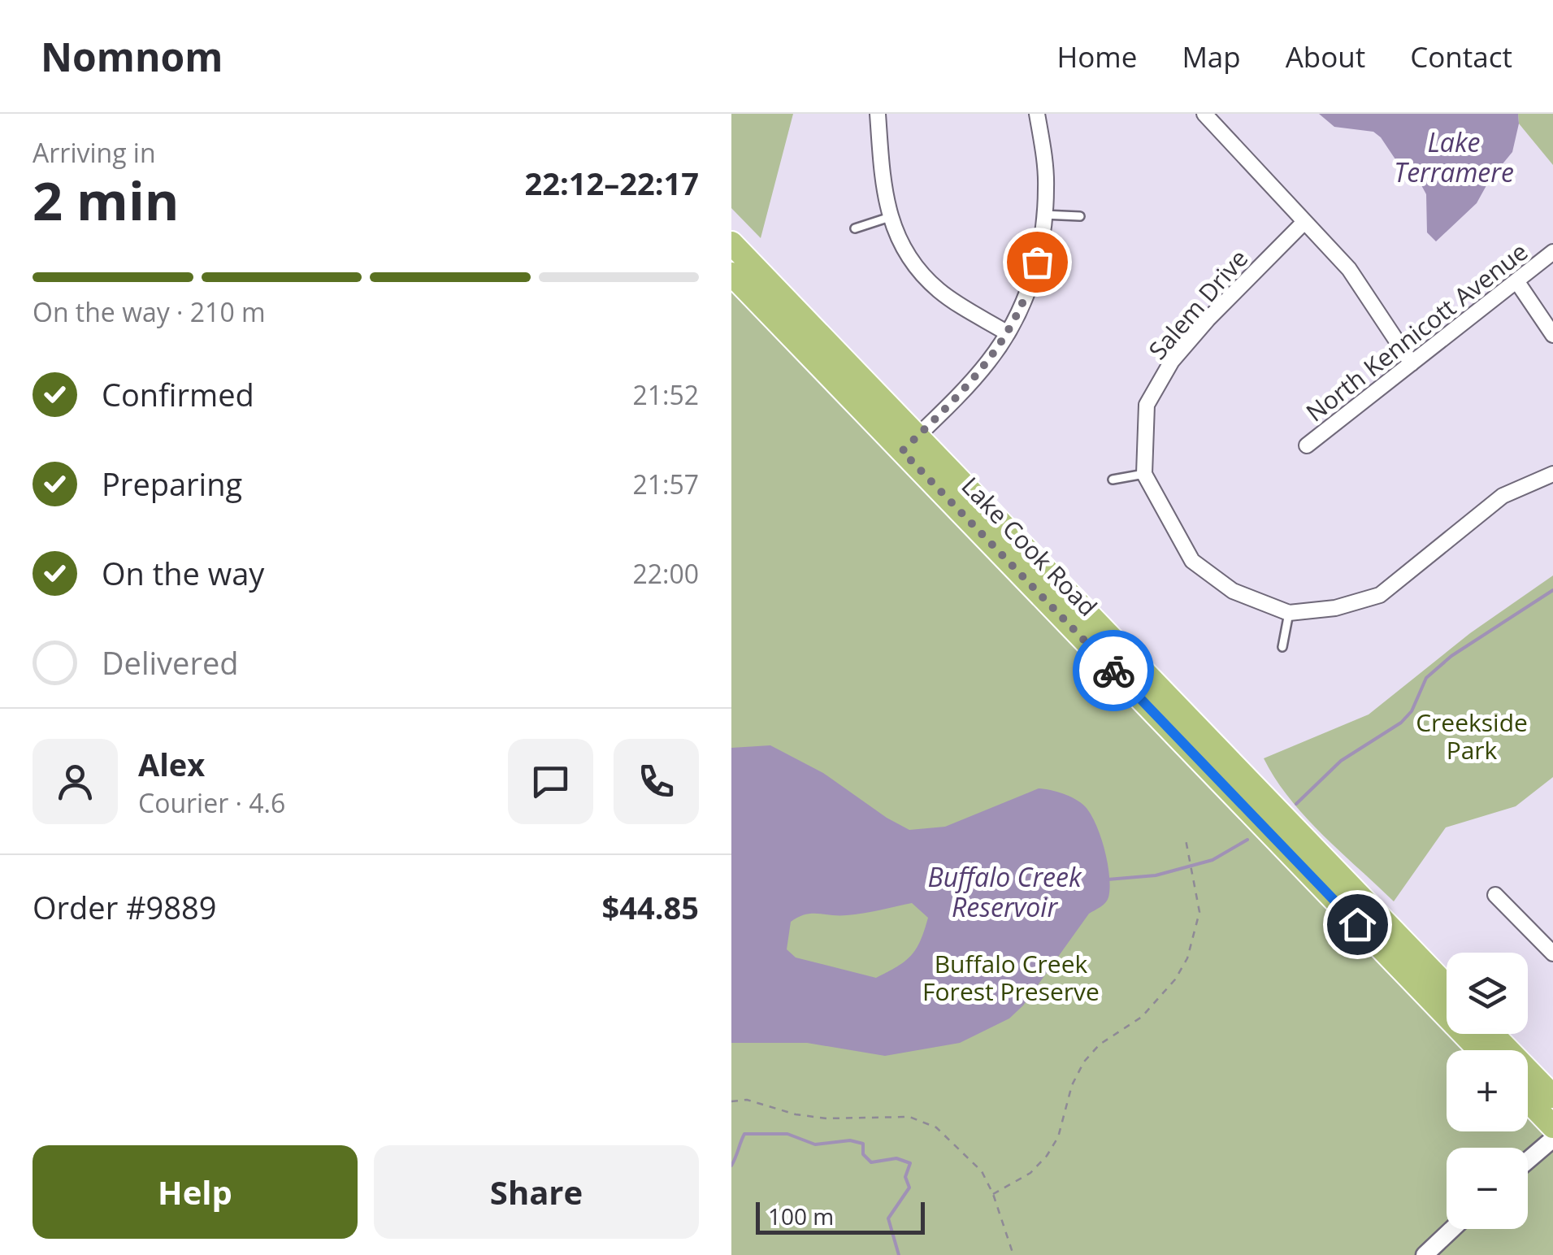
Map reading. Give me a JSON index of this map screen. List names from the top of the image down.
{
  "streets": {
    "main road": ["Lake Cook Road"],
    "street": ["Salem Drive", "North Kennicott Avenue"]
  },
  "water": ["Lake Terramere", "Buffalo Creek Reservoir"],
  "parks": ["Creekside Park", "Buffalo Creek Forest Preserve"],
  "scale_bar": "100 m",
  "page": {
    "header": "Nomnom",
    "nav": [
      "Home",
      "Map",
      "About",
      "Contact"
    ],
    "heading": ["2 min", "Arriving in", "22:12–22:17"],
    "panel": [
      "Alex",
      "Courier · 4.6",
      "Order #9889",
      "$44.85"
    ],
    "bar": "On the way · 210 m",
    "list": [
      ["Confirmed", "21:52"],
      ["Preparing", "21:57"],
      ["On the way", "22:00"],
      "Delivered"
    ],
    "map_buttons": ["+", "−"],
    "buttons": ["Help", "Share"],
    "scale": "100 m"
  }
}
